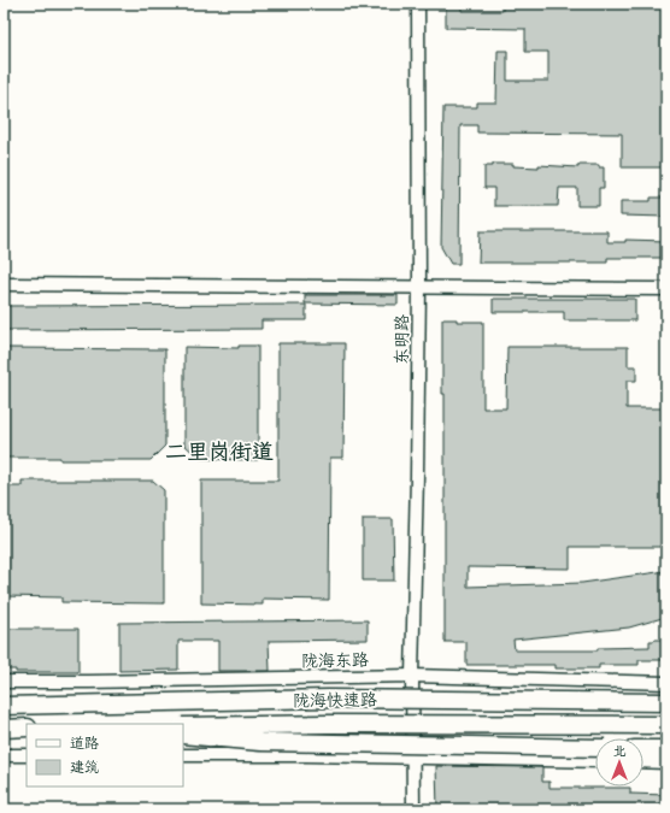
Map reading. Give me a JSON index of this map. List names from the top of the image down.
{
  "streets": {
    "highway": ["陇海快速路"],
    "street": ["东明路", "陇海东路"]
  },
  "crossings": [
    ["东明路", "陇海东路"]
  ],
  "districts": ["二里岗街道"],
  "legend": ["道路", "建筑"],
  "north": "top"
}
